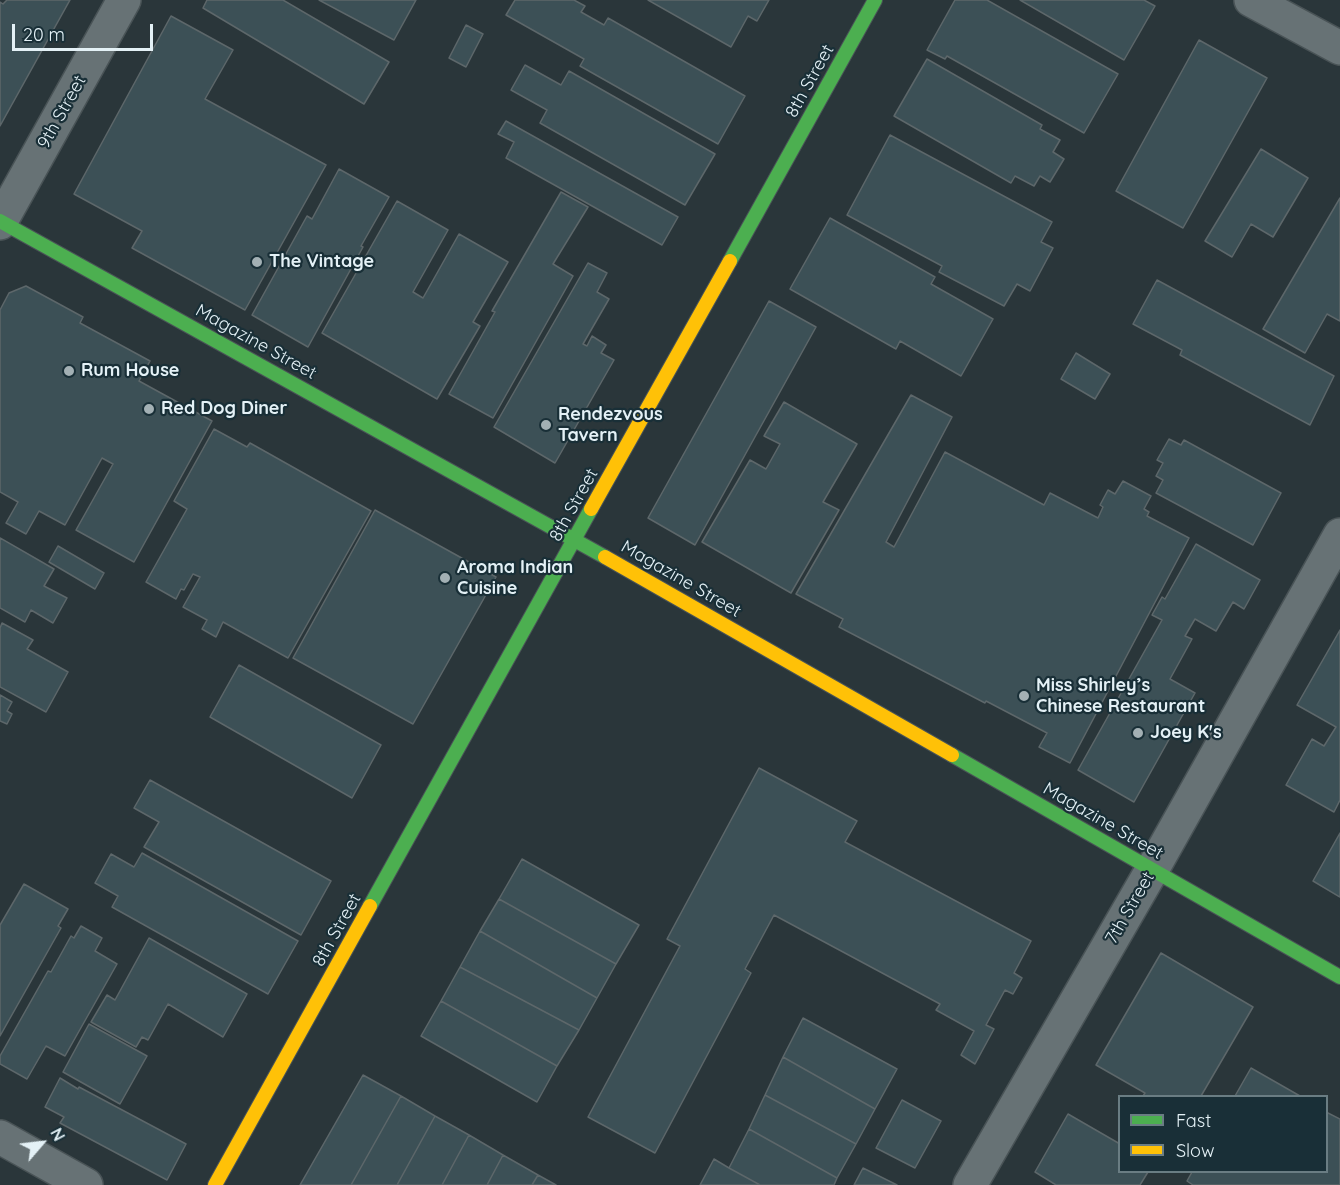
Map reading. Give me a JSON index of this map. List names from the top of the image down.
{
  "streets": {
    "street": [
      "8th Street",
      "9th Street",
      "Magazine Street",
      "7th Street"
    ]
  },
  "crossings": [
    ["8th Street", "Magazine Street"],
    ["9th Street", "Magazine Street"],
    ["Magazine Street", "7th Street"]
  ],
  "places": [
    "The Vintage",
    "Rum House",
    "Red Dog Diner",
    "Rendezvous Tavern",
    "Aroma Indian Cuisine",
    "Miss Shirley’s Chinese Restaurant",
    "Joey K's"
  ],
  "legend": ["Fast", "Slow"],
  "scale_bar": "20 m",
  "north": "top right"
}
